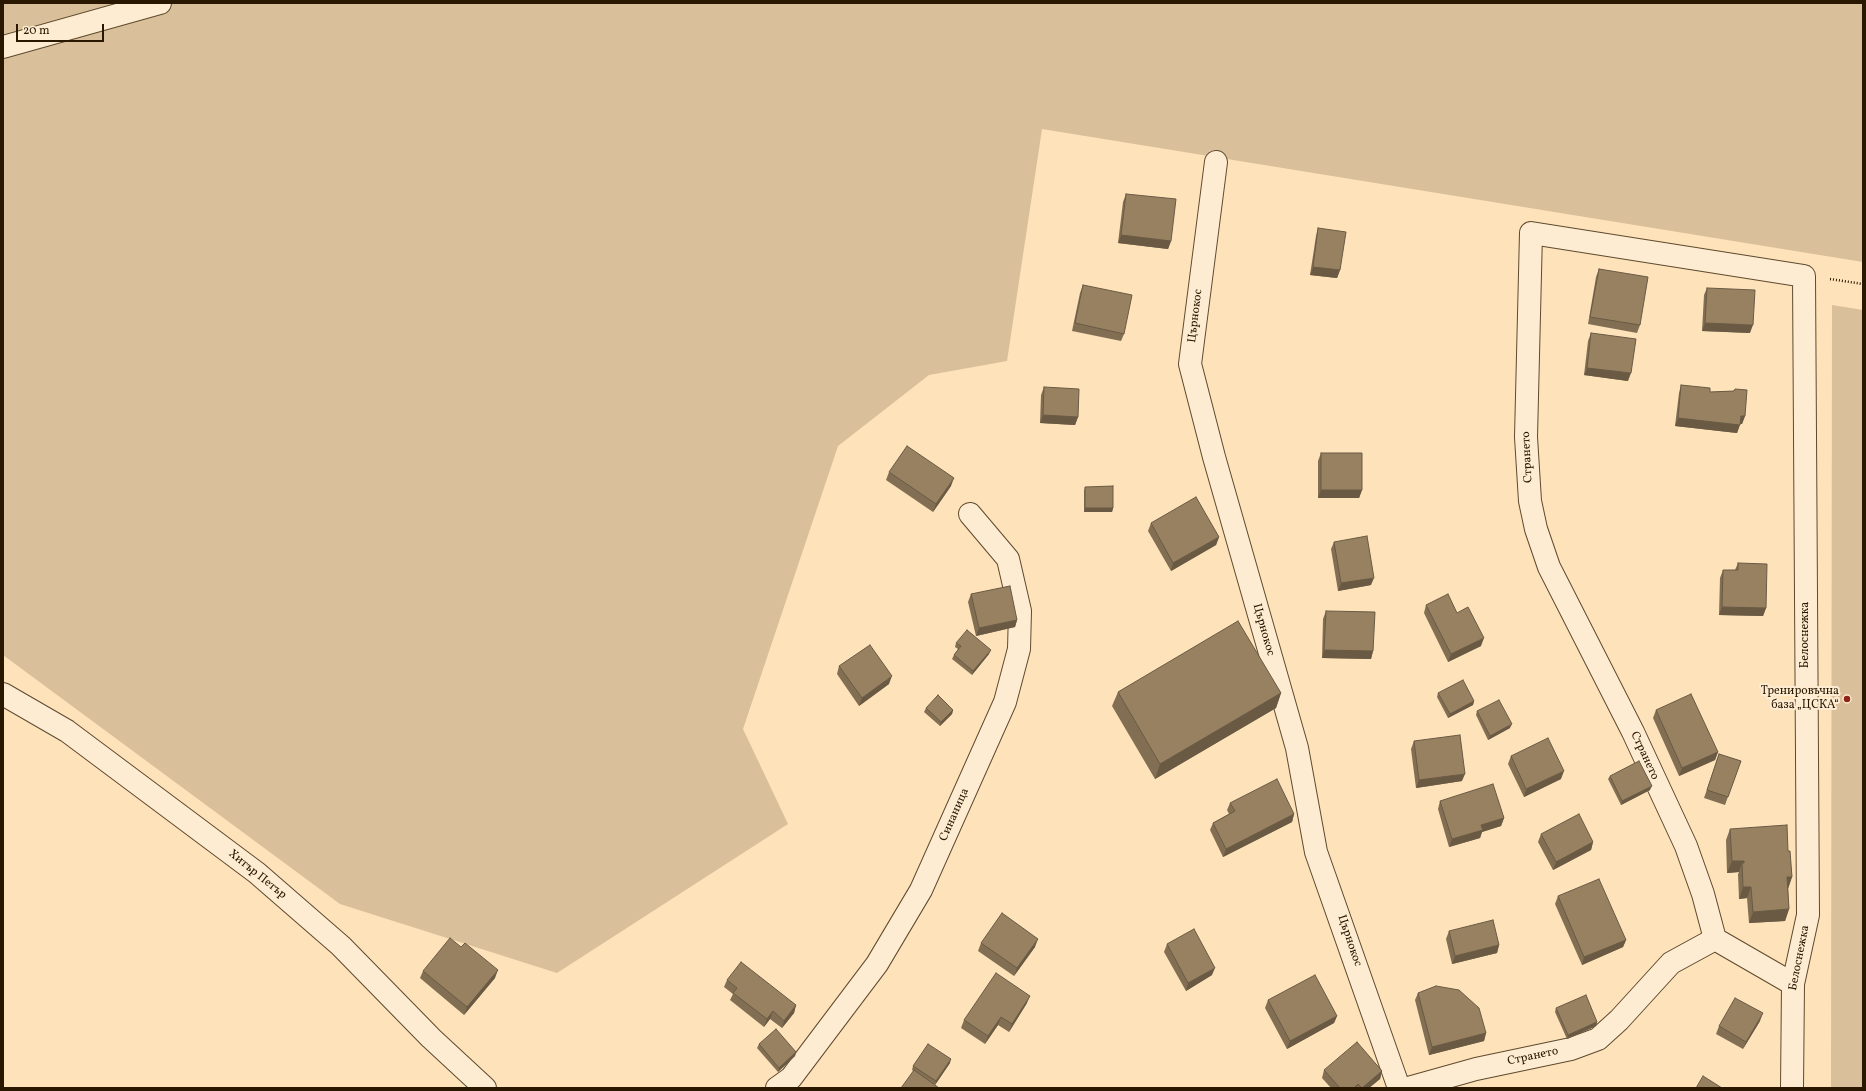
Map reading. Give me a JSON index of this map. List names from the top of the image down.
{
  "streets": {
    "street": [
      "Църнокос",
      "Странето",
      "Белоснежка",
      "Синаница",
      "Хитър Петър"
    ]
  },
  "crossings": [
    ["Странето", "Белоснежка"]
  ],
  "places": ["Тренировъчна база „ЦСКА“"],
  "scale_bar": "20 m"
}
